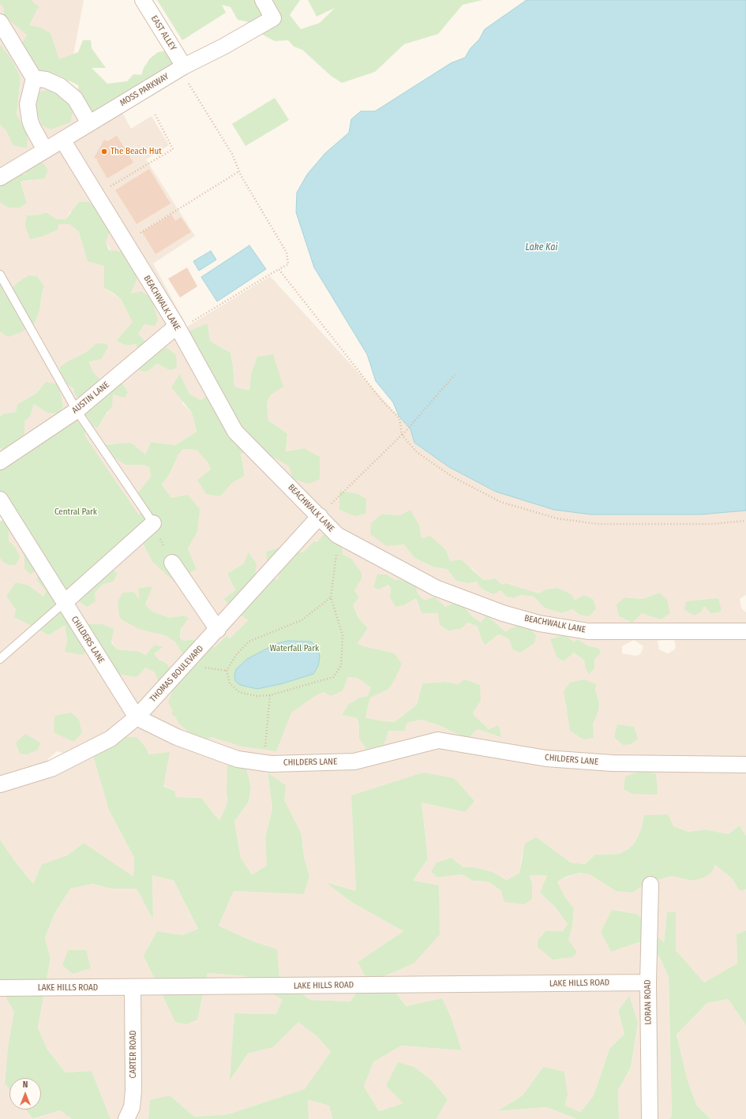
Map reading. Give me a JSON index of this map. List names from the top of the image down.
{
  "streets": {
    "street": [
      "EAST ALLEY",
      "MOSS PARKWAY",
      "BEACHWALK LANE",
      "AUSTIN LANE",
      "CHILDERS LANE",
      "THOMAS BOULEVARD",
      "LAKE HILLS ROAD",
      "LORAN ROAD",
      "CARTER ROAD"
    ]
  },
  "crossings": [
    ["EAST ALLEY", "MOSS PARKWAY"],
    ["MOSS PARKWAY", "BEACHWALK LANE"],
    ["BEACHWALK LANE", "AUSTIN LANE"],
    ["BEACHWALK LANE", "THOMAS BOULEVARD"],
    ["CHILDERS LANE", "THOMAS BOULEVARD"],
    ["LAKE HILLS ROAD", "LORAN ROAD"],
    ["LAKE HILLS ROAD", "CARTER ROAD"]
  ],
  "water": ["Lake Kai"],
  "parks": ["Central Park", "Waterfall Park"],
  "places": ["The Beach Hut"],
  "north": "top"
}
